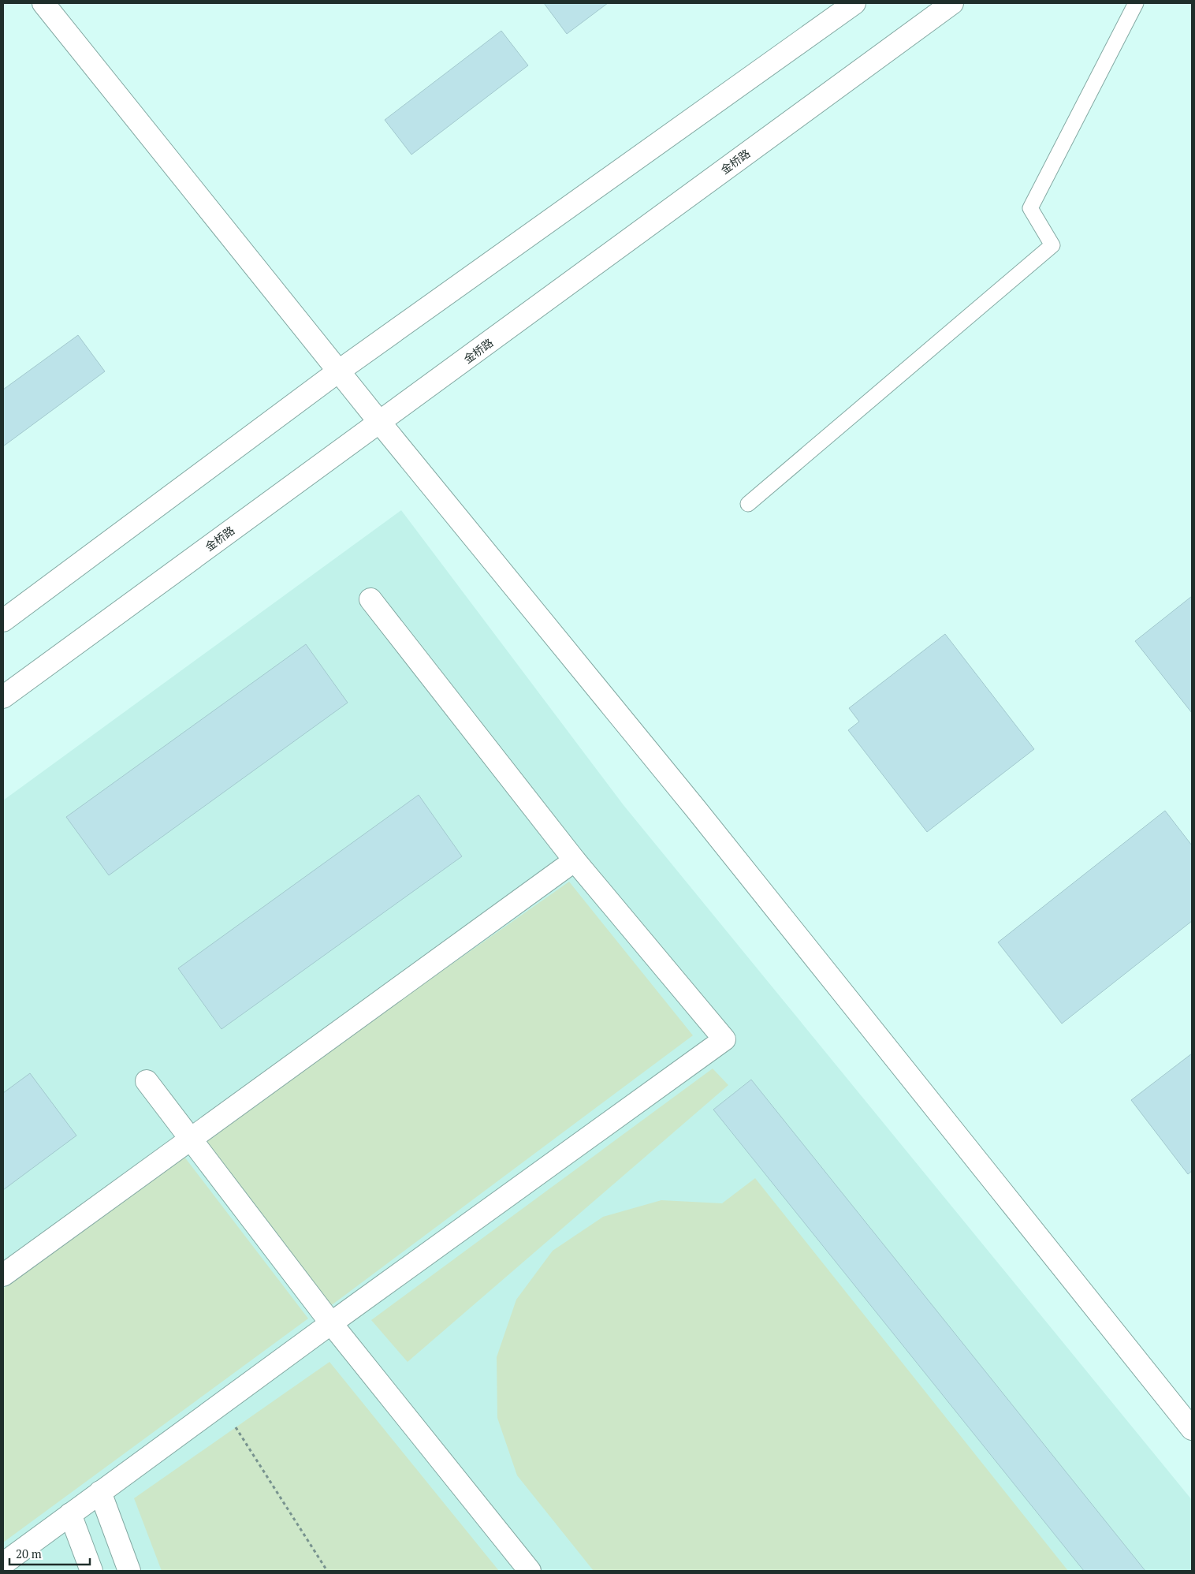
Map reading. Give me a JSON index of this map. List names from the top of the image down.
{
  "streets": {
    "street": ["金桥路"]
  },
  "scale_bar": "20 m"
}
